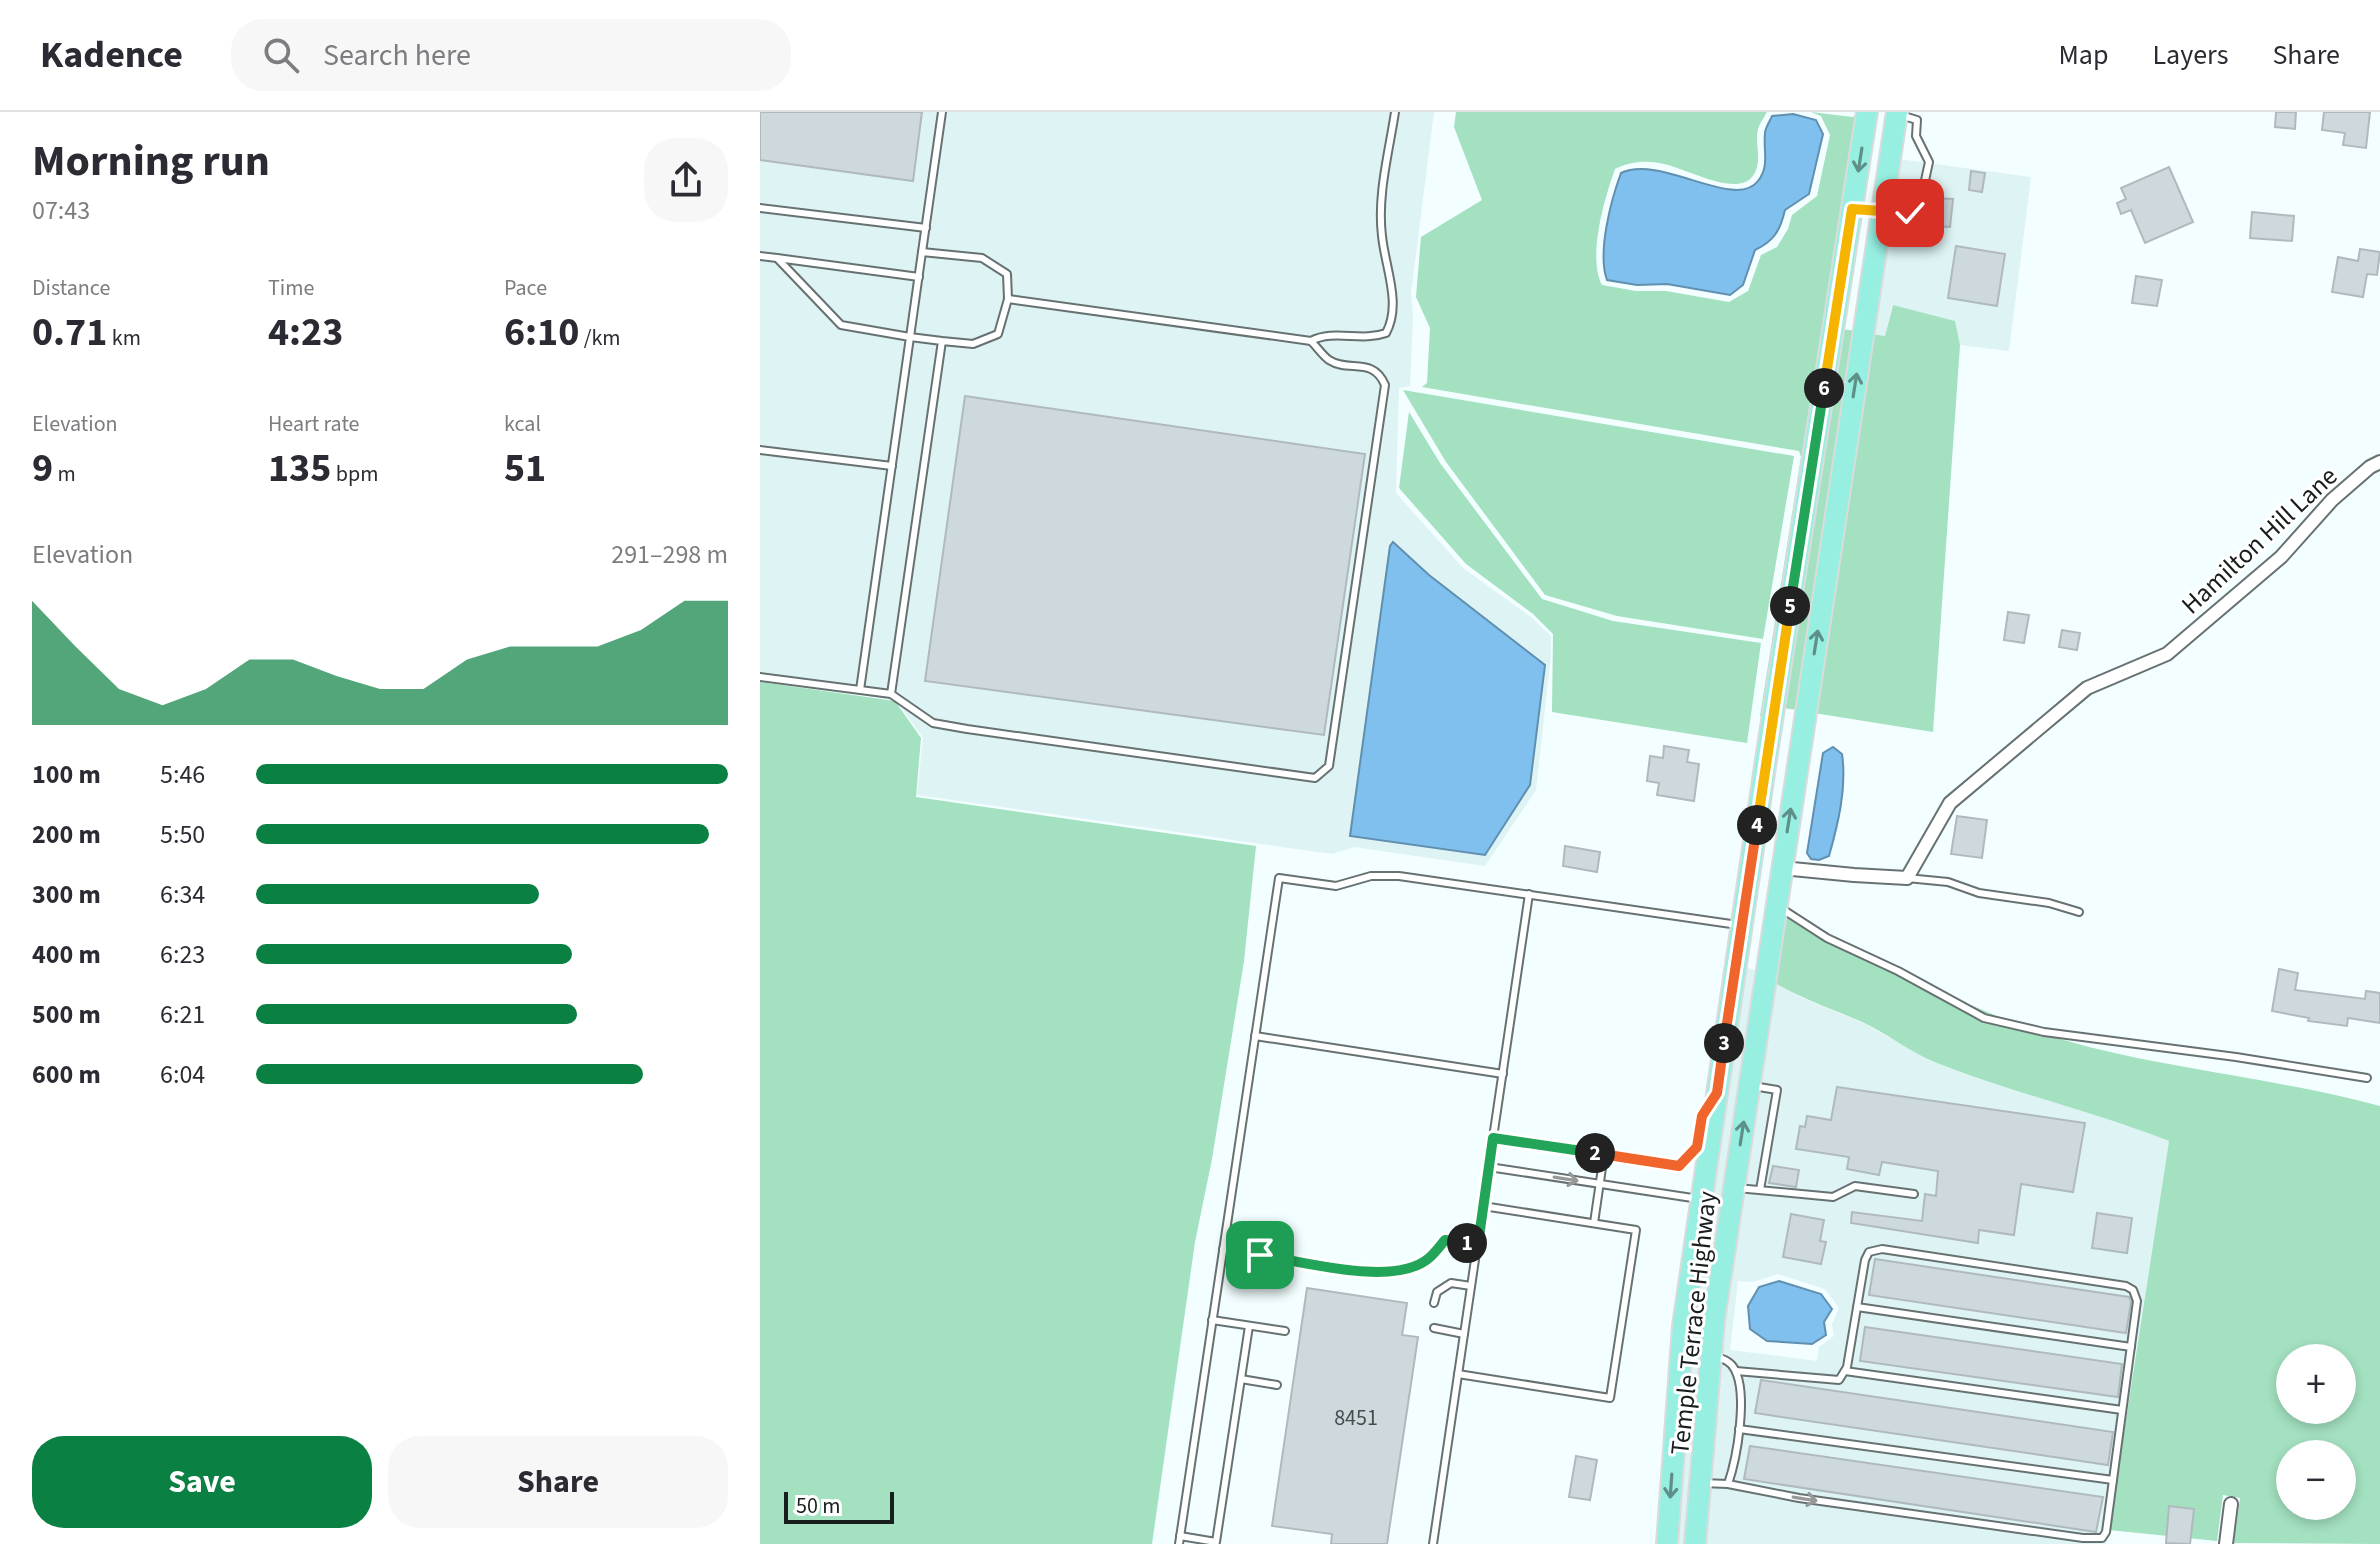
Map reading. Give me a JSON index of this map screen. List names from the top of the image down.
{
  "streets": {
    "main road": ["Temple Terrace Highway"],
    "street": ["Hamilton Hill Lane"]
  },
  "house_numbers": ["8451"],
  "scale_bar": "50 m",
  "page": {
    "header": "Kadence",
    "search": "Search here",
    "nav": ["Map", "Layers", "Share"],
    "heading": ["Morning run", "07:43"],
    "stats": [
      ["Distance", "0.71 km"],
      ["Time", "4:23"],
      ["Pace", "6:10 /km"],
      ["Elevation", "9 m"],
      ["Heart rate", "135 bpm"],
      ["kcal", "51"]
    ],
    "pins": [
      "6",
      "5",
      "4",
      "3",
      "2",
      "1"
    ],
    "chart": ["Elevation", "291–298 m"],
    "list": [
      {
        "name": "100 m",
        "note": "5:46"
      },
      {
        "name": "200 m",
        "note": "5:50"
      },
      {
        "name": "300 m",
        "note": "6:34"
      },
      {
        "name": "400 m",
        "note": "6:23"
      },
      {
        "name": "500 m",
        "note": "6:21"
      },
      {
        "name": "600 m",
        "note": "6:04"
      }
    ],
    "map_buttons": ["+", "−"],
    "buttons": ["Save", "Share"],
    "scale": "50 m"
  }
}
